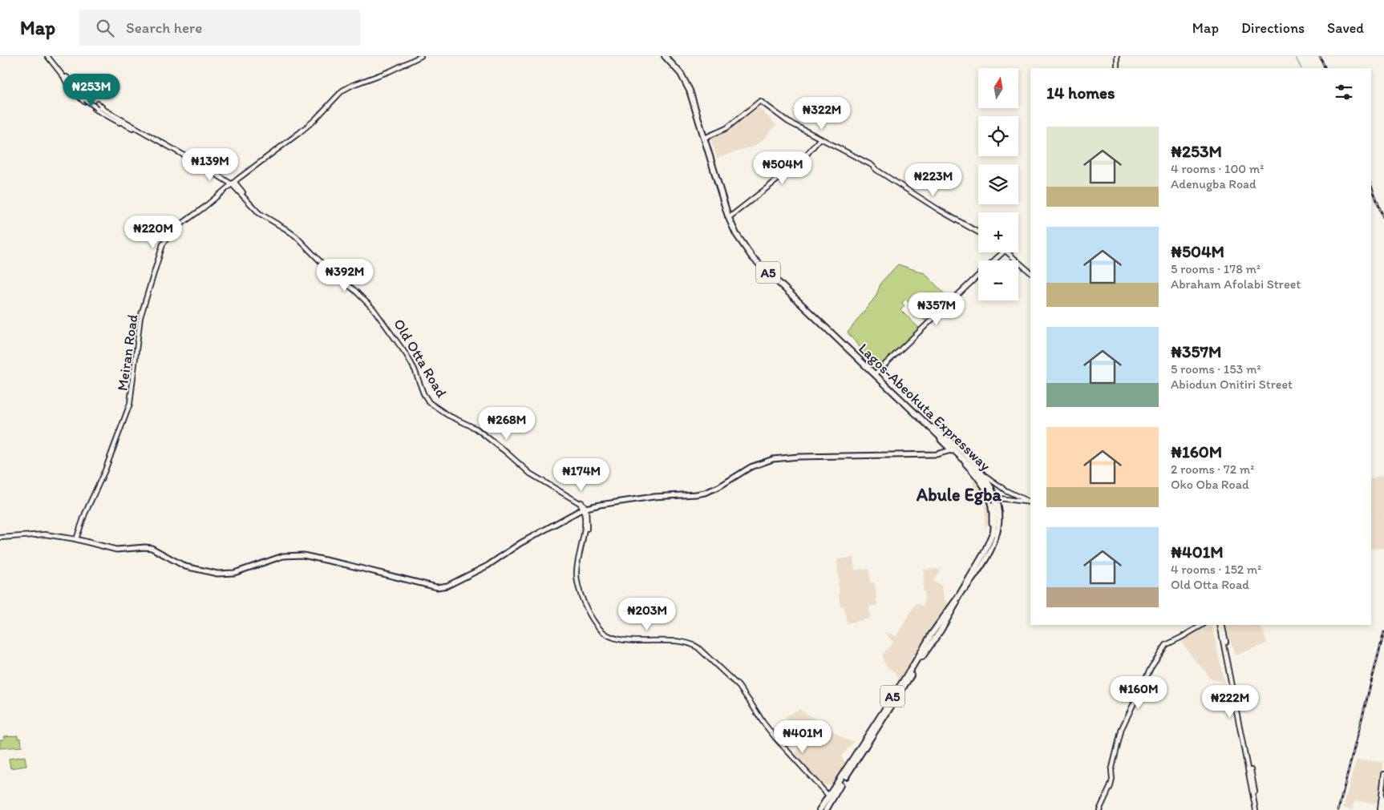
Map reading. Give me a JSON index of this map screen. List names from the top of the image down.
{
  "streets": {
    "highway": ["A5", "Lagos-Abeokuta Expressway"],
    "main road": ["Meiran Road", "Old Otta Road"]
  },
  "crossings": [
    ["Meiran Road", "Old Otta Road"]
  ],
  "districts": ["Abule Egba"],
  "north": "top",
  "page": {
    "header": "Map",
    "search": "Search here",
    "nav": ["Map", "Directions", "Saved"],
    "map_buttons": ["+", "−"],
    "heading": "14 homes",
    "price": [
      "₦253M",
      "₦322M",
      "₦139M",
      "₦504M",
      "₦223M",
      "₦220M",
      "₦392M",
      "₦357M",
      "₦268M",
      "₦174M",
      "₦203M",
      "₦160M",
      "₦222M",
      "₦401M"
    ],
    "list": [
      {
        "name": "₦253M",
        "note": "4 rooms · 100 m² · Adenugba Road"
      },
      {
        "name": "₦504M",
        "note": "5 rooms · 178 m² · Abraham Afolabi Street"
      },
      {
        "name": "₦357M",
        "note": "5 rooms · 153 m² · Abiodun Onitiri Street"
      },
      {
        "name": "₦160M",
        "note": "2 rooms · 72 m² · Oko Oba Road"
      },
      {
        "name": "₦401M",
        "note": "4 rooms · 152 m² · Old Otta Road"
      }
    ]
  }
}
